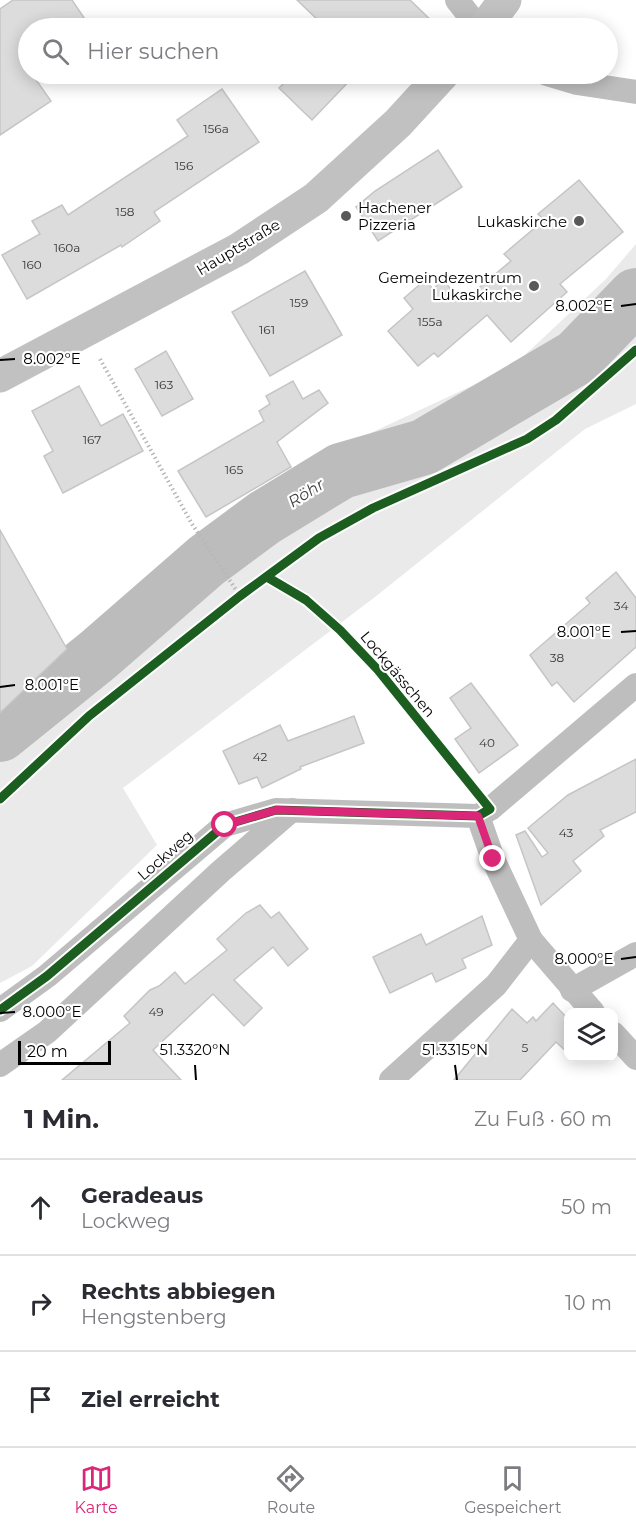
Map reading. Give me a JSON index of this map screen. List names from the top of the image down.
{
  "streets": {
    "main road": ["Hauptstraße"],
    "street": ["Lockweg"],
    "cycle path": ["Lockgässchen"]
  },
  "crossings": [
    ["Lockgässchen", "Lockweg"]
  ],
  "water": ["Röhr"],
  "places": ["Hachener Pizzeria", "Lukaskirche", "Gemeindezentrum Lukaskirche"],
  "house_numbers": [
    "156a",
    "156",
    "158",
    "160a",
    "160",
    "159",
    "155a",
    "161",
    "163",
    "167",
    "165",
    "34",
    "38",
    "40",
    "42",
    "43",
    "49",
    "5"
  ],
  "scale_bar": "20 m",
  "page": {
    "search": "Hier suchen",
    "scale": "20 m",
    "heading": ["1 Min.", "Zu Fuß · 60 m"],
    "list": [
      ["Geradeaus", "Lockweg", "50 m"],
      ["Rechts abbiegen", "Hengstenberg", "10 m"],
      "Ziel erreicht"
    ],
    "nav": ["Karte", "Route", "Gespeichert"]
  },
  "coordinates": [
    "8.002°E",
    "8.001°E",
    "8.000°E",
    "51.3320°N",
    "51.3315°N"
  ]
}
